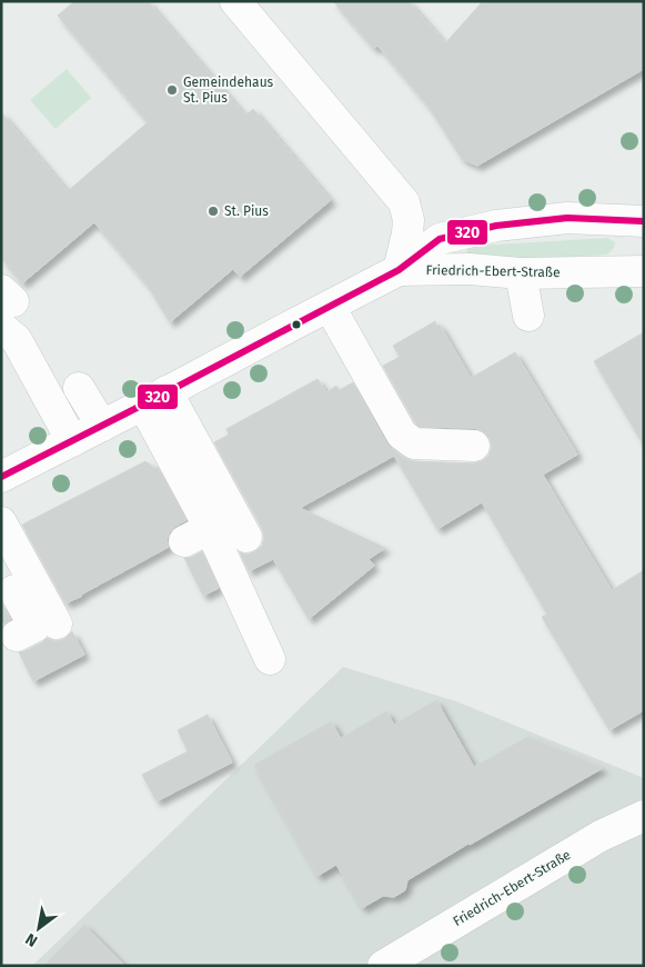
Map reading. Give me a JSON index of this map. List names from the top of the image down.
{
  "streets": {
    "street": ["Friedrich-Ebert-Straße"]
  },
  "places": ["Gemeindehaus St. Pius", "St. Pius"],
  "lines": ["transit line 320"],
  "north": "bottom left"
}
